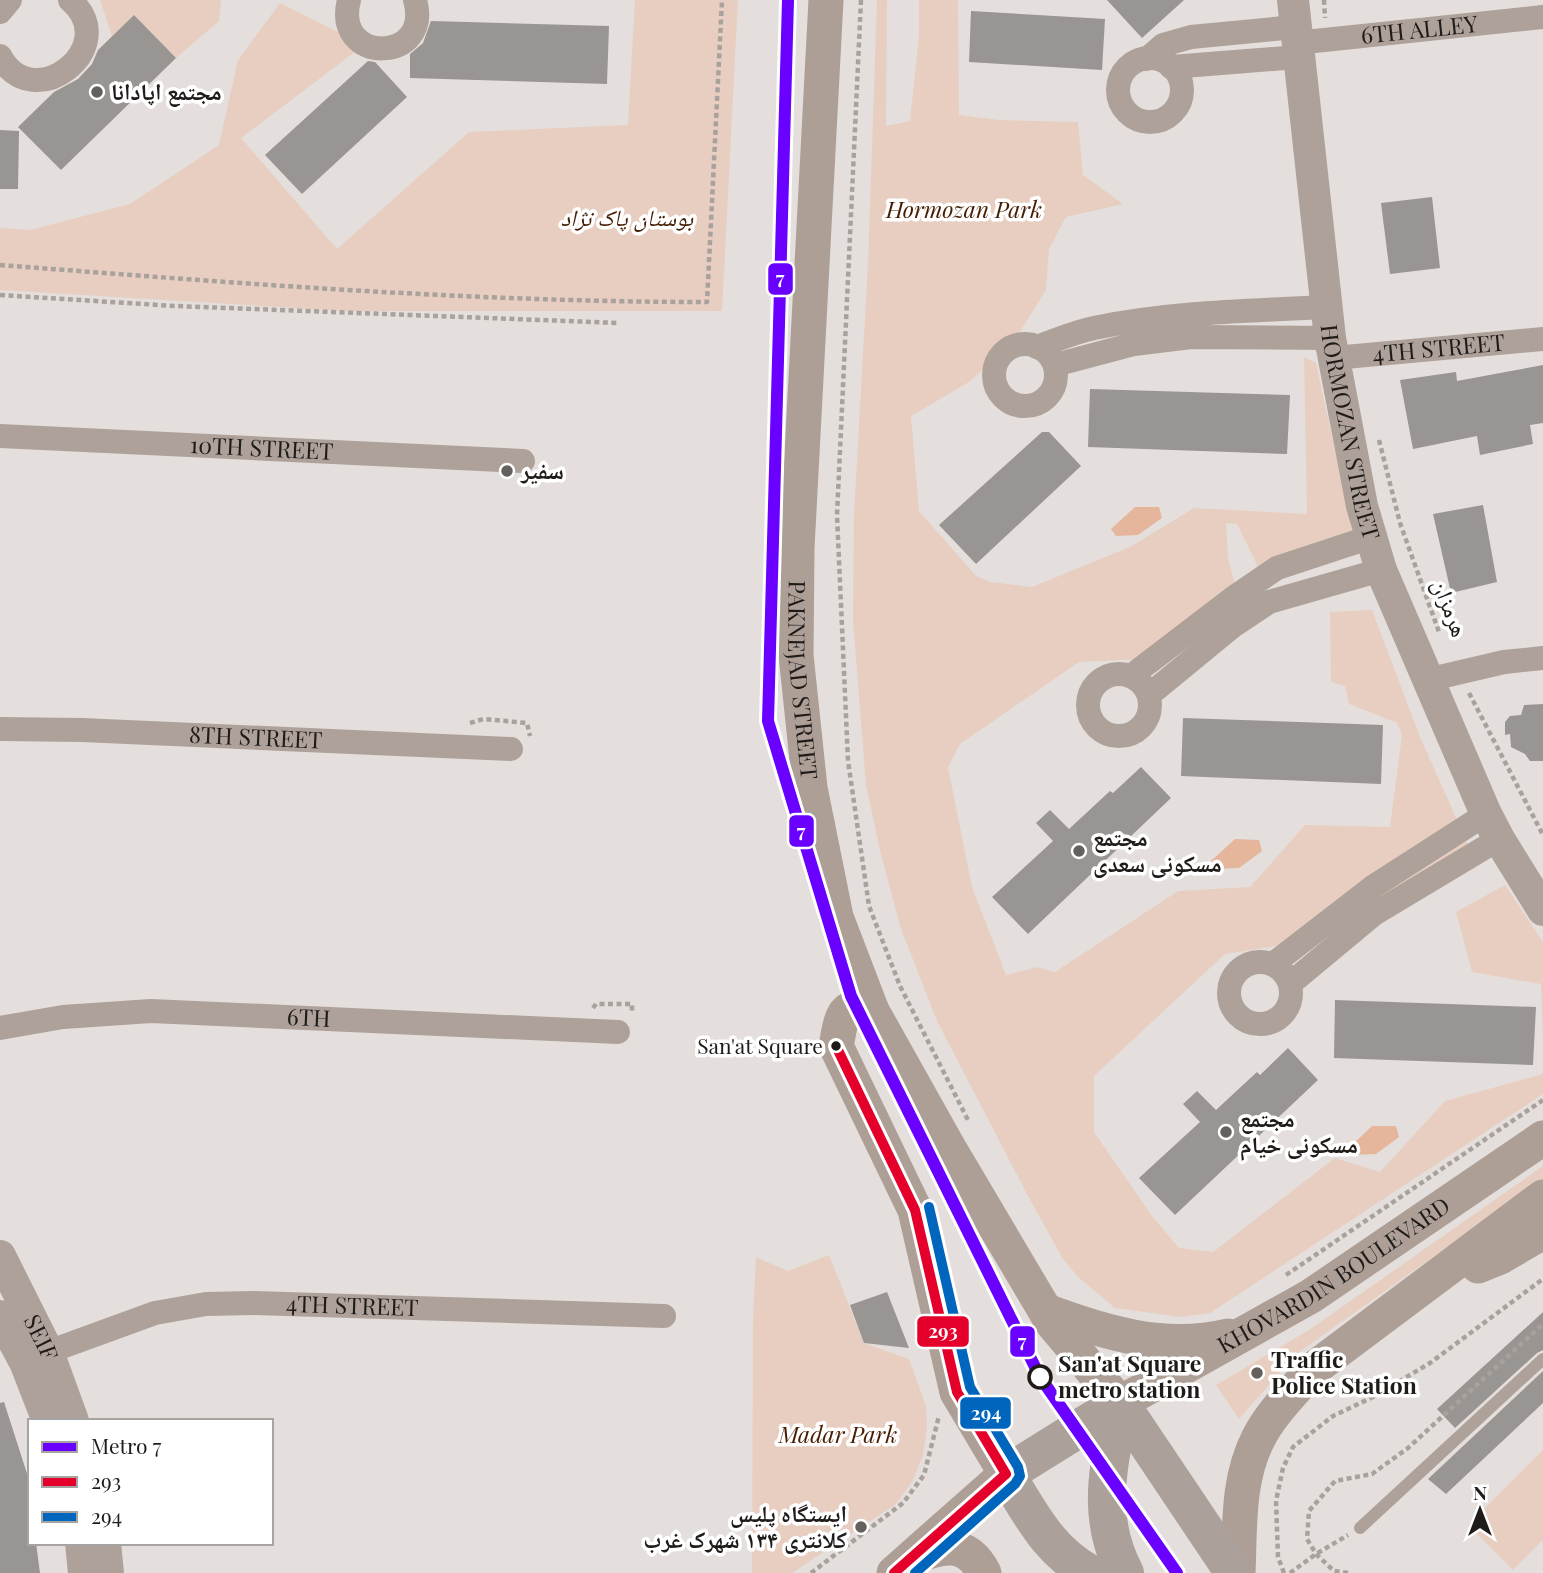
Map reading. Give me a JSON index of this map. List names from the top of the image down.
{
  "streets": {
    "main road": ["PAKNEJAD STREET", "KHOVARDIN BOULEVARD"],
    "street": [
      "6TH ALLEY",
      "4TH STREET",
      "HORMOZAN STREET",
      "10TH STREET",
      "8TH STREET",
      "6TH",
      "SEIF"
    ],
    "path": ["هرمزان"]
  },
  "crossings": [
    ["6TH ALLEY", "HORMOZAN STREET"],
    ["4TH STREET", "HORMOZAN STREET"],
    ["4TH STREET", "SEIF"],
    ["PAKNEJAD STREET", "KHOVARDIN BOULEVARD"]
  ],
  "parks": ["Hormozan Park", "بوستان پاک نژاد", "Madar Park"],
  "places": [
    "مجتمع اپادانا",
    "سفیر",
    "مجتمع مسکونی سعدی",
    "San'at Square",
    "مجتمع مسکونی خیام",
    "Traffic Police Station",
    "San'at Square metro station",
    "ایستگاه پلیس کلانتری ۱۳۴ شهرک غرب"
  ],
  "lines": ["metro line 7", "transit line 293", "transit line 294"],
  "legend": ["Metro 7", "293", "294"],
  "north": "top"
}
